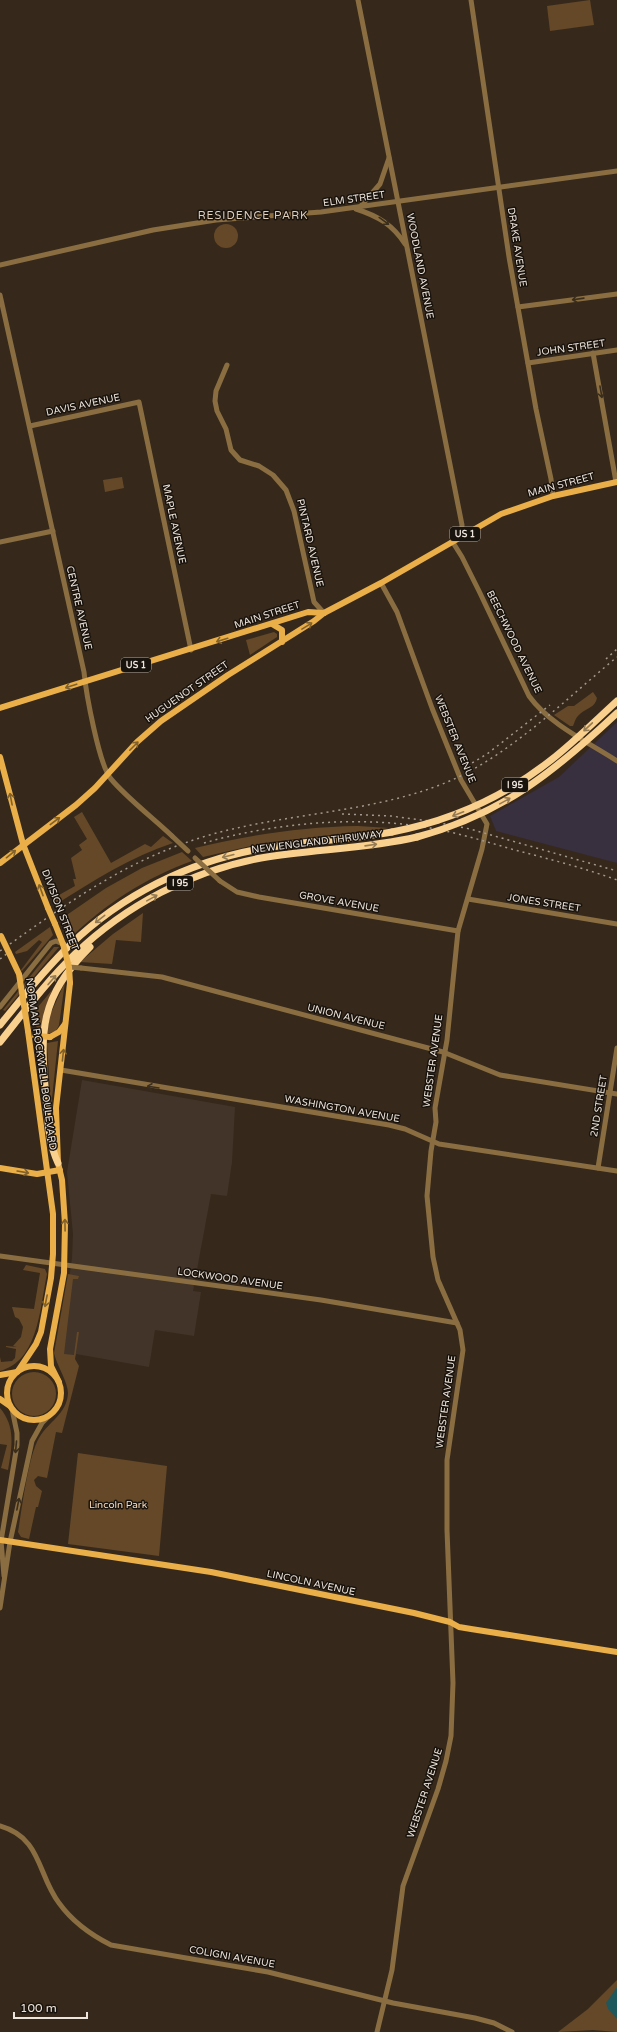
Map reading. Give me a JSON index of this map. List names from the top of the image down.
{
  "streets": {
    "highway": ["I 95", "NEW ENGLAND THRUWAY"],
    "main road": [
      "MAIN STREET",
      "US 1",
      "HUGUENOT STREET",
      "DIVISION STREET",
      "NORMAN ROCKWELL BOULEVARD",
      "LINCOLN AVENUE"
    ],
    "street": [
      "ELM STREET",
      "DRAKE AVENUE",
      "WOODLAND AVENUE",
      "JOHN STREET",
      "DAVIS AVENUE",
      "MAPLE AVENUE",
      "PINTARD AVENUE",
      "CENTRE AVENUE",
      "BEECHWOOD AVENUE",
      "WEBSTER AVENUE",
      "GROVE AVENUE",
      "JONES STREET",
      "UNION AVENUE",
      "2ND STREET",
      "WASHINGTON AVENUE",
      "LOCKWOOD AVENUE",
      "COLIGNI AVENUE"
    ]
  },
  "crossings": [
    ["ELM STREET", "DRAKE AVENUE"],
    ["ELM STREET", "WOODLAND AVENUE"],
    ["DRAKE AVENUE", "JOHN STREET"],
    ["DRAKE AVENUE", "MAIN STREET"],
    ["WOODLAND AVENUE", "MAIN STREET"],
    ["DAVIS AVENUE", "MAPLE AVENUE"],
    ["DAVIS AVENUE", "CENTRE AVENUE"],
    ["MAIN STREET", "MAPLE AVENUE"],
    ["MAIN STREET", "PINTARD AVENUE"],
    ["MAIN STREET", "CENTRE AVENUE"],
    ["MAIN STREET", "BEECHWOOD AVENUE"],
    ["MAIN STREET", "HUGUENOT STREET"],
    ["MAIN STREET", "WEBSTER AVENUE"],
    ["PINTARD AVENUE", "HUGUENOT STREET"],
    ["CENTRE AVENUE", "HUGUENOT STREET"],
    ["CENTRE AVENUE", "GROVE AVENUE"],
    ["HUGUENOT STREET", "DIVISION STREET"],
    ["WEBSTER AVENUE", "GROVE AVENUE"],
    ["WEBSTER AVENUE", "JONES STREET"],
    ["WEBSTER AVENUE", "UNION AVENUE"],
    ["WEBSTER AVENUE", "WASHINGTON AVENUE"],
    ["WEBSTER AVENUE", "LOCKWOOD AVENUE"],
    ["WEBSTER AVENUE", "LINCOLN AVENUE"],
    ["WEBSTER AVENUE", "COLIGNI AVENUE"],
    ["DIVISION STREET", "UNION AVENUE"],
    ["DIVISION STREET", "NORMAN ROCKWELL BOULEVARD"],
    ["DIVISION STREET", "WASHINGTON AVENUE"],
    ["DIVISION STREET", "LOCKWOOD AVENUE"],
    ["UNION AVENUE", "2ND STREET"],
    ["NORMAN ROCKWELL BOULEVARD", "LOCKWOOD AVENUE"],
    ["2ND STREET", "WASHINGTON AVENUE"]
  ],
  "one_way": ["HUGUENOT STREET", "DIVISION STREET", "WASHINGTON AVENUE"],
  "districts": ["RESIDENCE PARK"],
  "parks": ["Lincoln Park"],
  "scale_bar": "100 m"
}
